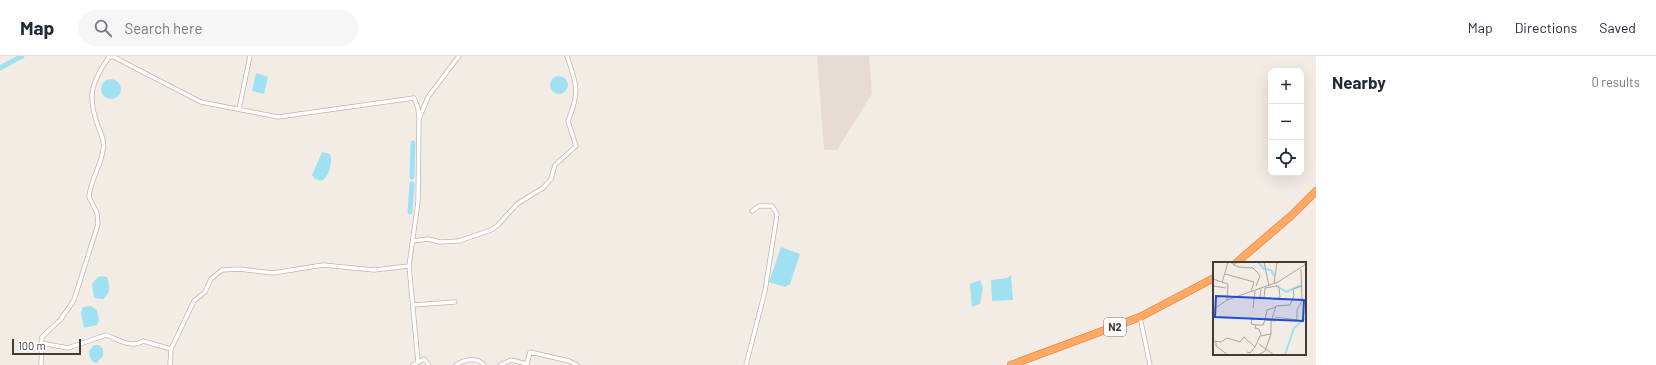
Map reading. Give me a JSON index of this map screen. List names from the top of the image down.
{
  "streets": {
    "highway": ["N2"]
  },
  "scale_bar": "100 m",
  "page": {
    "header": "Map",
    "search": "Search here",
    "nav": ["Map", "Directions", "Saved"],
    "heading": ["Nearby", "0 results"],
    "map_buttons": ["+", "−"],
    "scale": "100 m"
  }
}
